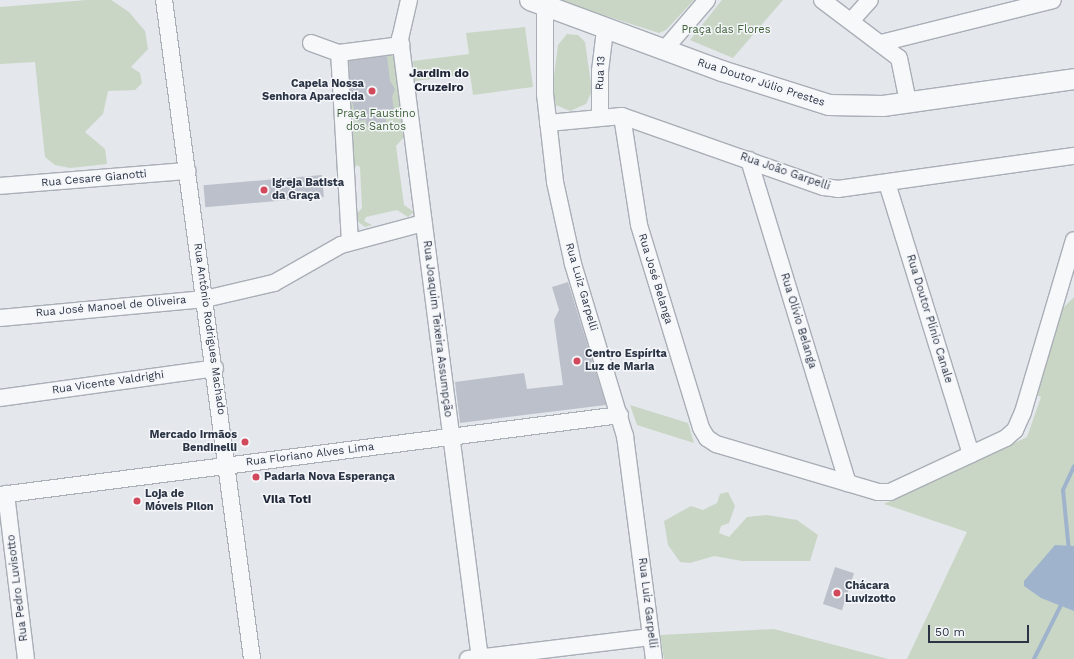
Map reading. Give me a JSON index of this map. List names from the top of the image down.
{
  "streets": {
    "street": [
      "Rua 13",
      "Rua Doutor Júlio Prestes",
      "Rua João Garpelli",
      "Rua Cesare Gianotti",
      "Rua José Belanga",
      "Rua Luiz Garpelli",
      "Rua José Manoel de Oliveira",
      "Rua Doutor Plínio Canale",
      "Rua Olívio Belanga",
      "Rua Antônio Rodrigues Machado",
      "Rua Joaquim Teixeira Assumpção",
      "Rua Vicente Valdrighi",
      "Rua Floriano Alves Lima",
      "Rua Pedro Luvisotto"
    ]
  },
  "crossings": [
    ["Rua 13", "Rua Doutor Júlio Prestes"],
    ["Rua 13", "Rua João Garpelli"],
    ["Rua Doutor Júlio Prestes", "Rua Luiz Garpelli"],
    ["Rua João Garpelli", "Rua José Belanga"],
    ["Rua João Garpelli", "Rua Luiz Garpelli"],
    ["Rua João Garpelli", "Rua Doutor Plínio Canale"],
    ["Rua João Garpelli", "Rua Olívio Belanga"],
    ["Rua Cesare Gianotti", "Rua Antônio Rodrigues Machado"],
    ["Rua José Belanga", "Rua Olívio Belanga"],
    ["Rua Luiz Garpelli", "Rua Floriano Alves Lima"],
    ["Rua José Manoel de Oliveira", "Rua Antônio Rodrigues Machado"],
    ["Rua José Manoel de Oliveira", "Rua Joaquim Teixeira Assumpção"],
    ["Rua Antônio Rodrigues Machado", "Rua Vicente Valdrighi"],
    ["Rua Antônio Rodrigues Machado", "Rua Floriano Alves Lima"],
    ["Rua Joaquim Teixeira Assumpção", "Rua Floriano Alves Lima"],
    ["Rua Floriano Alves Lima", "Rua Pedro Luvisotto"]
  ],
  "districts": ["Jardim do Cruzeiro", "Vila Toti"],
  "parks": ["Praça das Flores", "Praça Faustino dos Santos"],
  "places": [
    "Capela Nossa Senhora Aparecida",
    "Igreja Batista da Graça",
    "Centro Espírita Luz de Maria",
    "Mercado Irmãos Bendinelli",
    "Padaria Nova Esperança",
    "Loja de Móveis Pilon",
    "Chácara Luvizotto"
  ],
  "scale_bar": "50 m"
}
